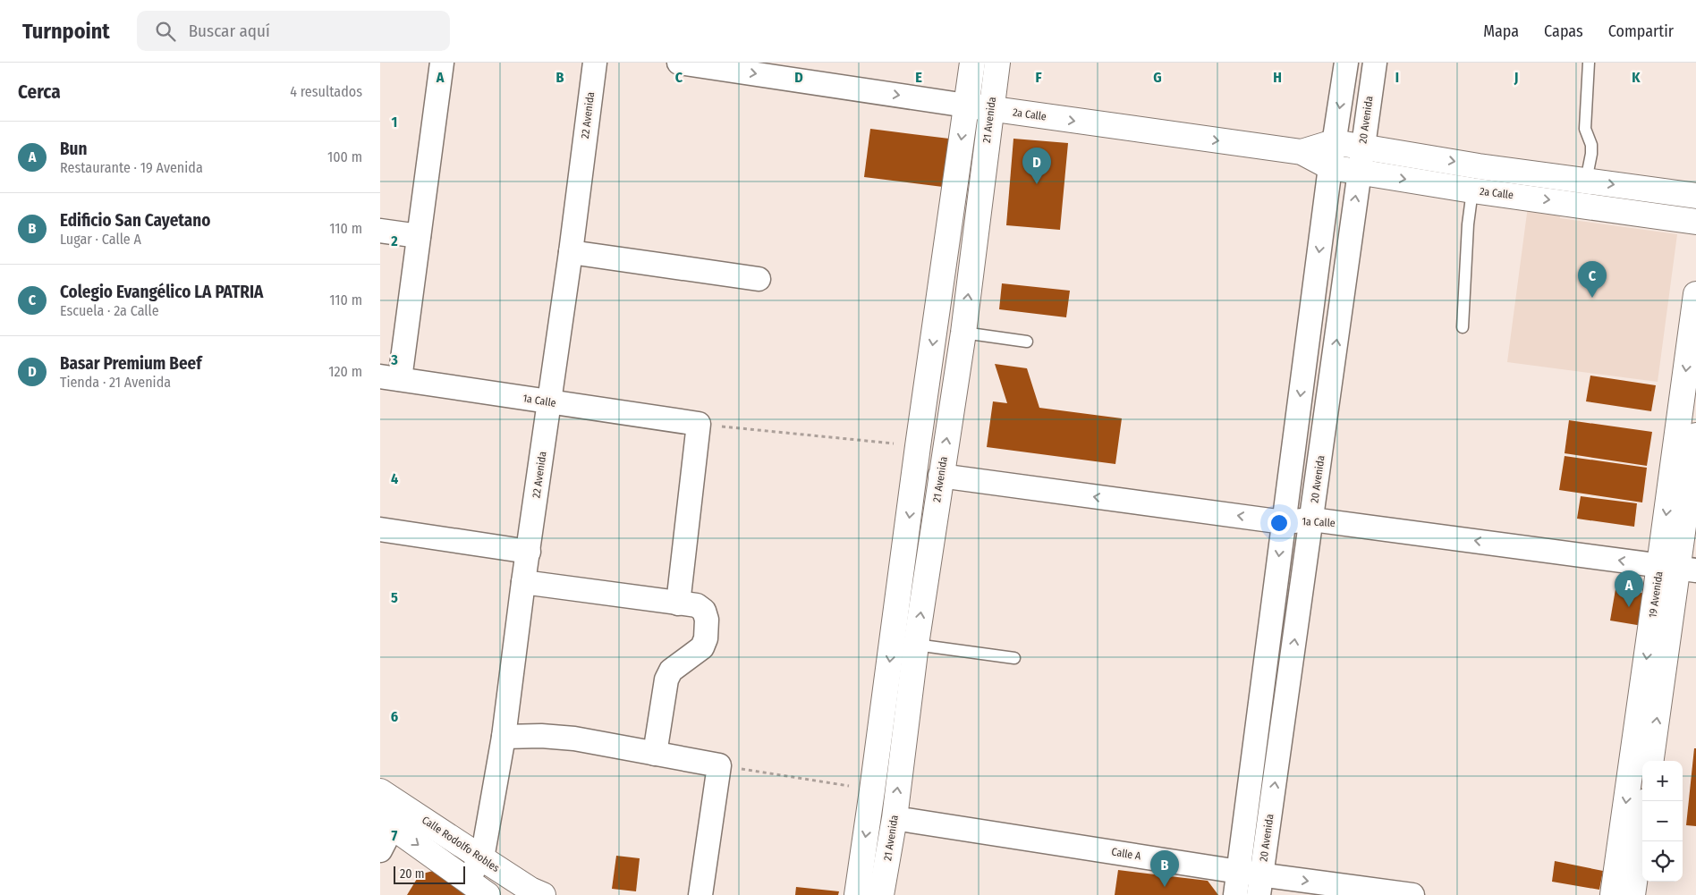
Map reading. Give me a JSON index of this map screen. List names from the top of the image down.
{
  "streets": {
    "street": [
      "2a Calle",
      "22 Avenida",
      "21 Avenida",
      "20 Avenida",
      "1a Calle",
      "19 Avenida",
      "Calle Rodolfo Robles",
      "Calle A"
    ]
  },
  "crossings": [
    ["2a Calle", "21 Avenida"],
    ["2a Calle", "20 Avenida"],
    ["22 Avenida", "1a Calle"],
    ["22 Avenida", "Calle Rodolfo Robles"],
    ["21 Avenida", "1a Calle"],
    ["21 Avenida", "Calle A"],
    ["20 Avenida", "1a Calle"],
    ["20 Avenida", "Calle A"],
    ["1a Calle", "19 Avenida"]
  ],
  "one_way": ["2a Calle", "1a Calle"],
  "scale_bar": "20 m",
  "page": {
    "header": "Turnpoint",
    "search": "Buscar aquí",
    "nav": ["Mapa", "Capas", "Compartir"],
    "heading": ["Cerca", "4 resultados"],
    "list": [
      {
        "mark": "A",
        "name": "Bun",
        "note": "Restaurante · 19 Avenida",
        "value": "100 m"
      },
      {
        "mark": "B",
        "name": "Edificio San Cayetano",
        "note": "Lugar · Calle A",
        "value": "110 m"
      },
      {
        "mark": "C",
        "name": "Colegio Evangélico LA PATRIA",
        "note": "Escuela · 2a Calle",
        "value": "110 m"
      },
      {
        "mark": "D",
        "name": "Basar Premium Beef",
        "note": "Tienda · 21 Avenida",
        "value": "120 m"
      }
    ],
    "pins": [
      "D",
      "C",
      "A",
      "B"
    ],
    "map_buttons": ["+", "−"],
    "scale": "20 m"
  },
  "grid": {
    "columns": [
      "A",
      "B",
      "C",
      "D",
      "E",
      "F",
      "G",
      "H",
      "I",
      "J",
      "K"
    ],
    "rows": [
      "1",
      "2",
      "3",
      "4",
      "5",
      "6",
      "7"
    ]
  }
}
